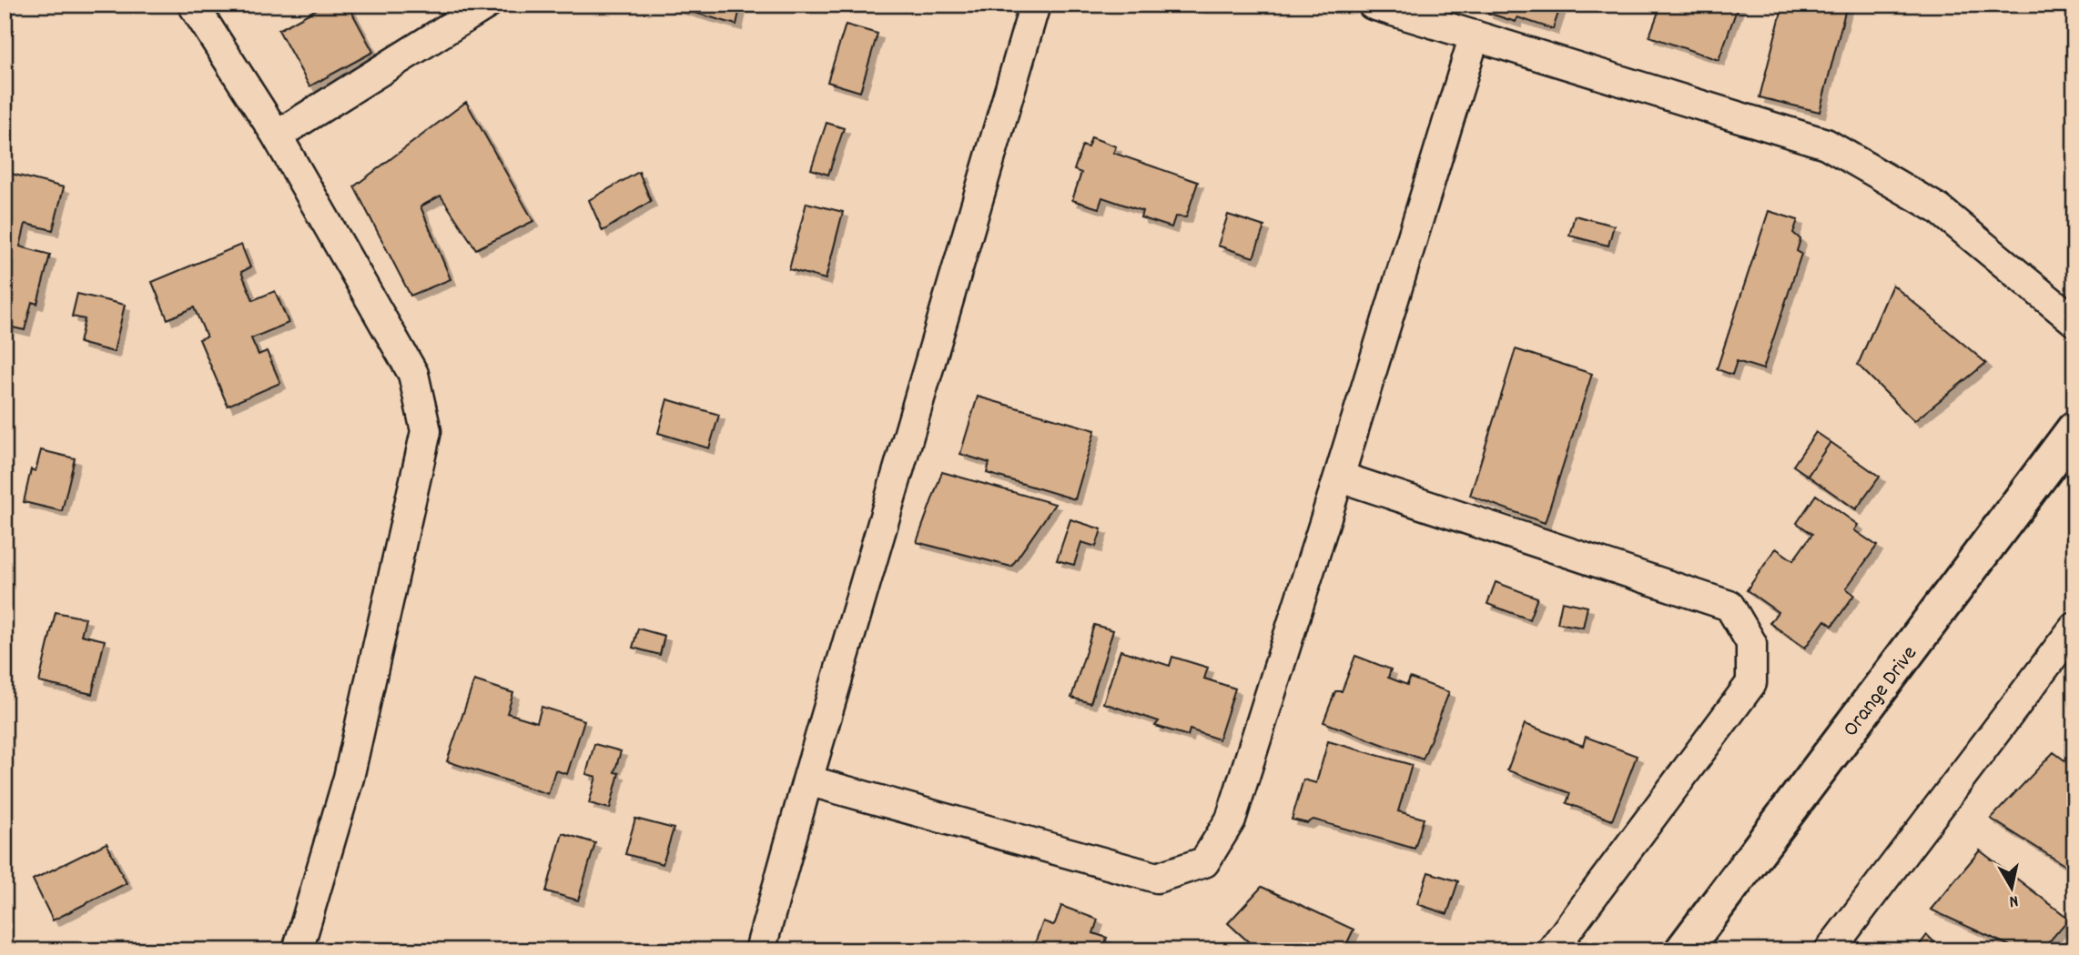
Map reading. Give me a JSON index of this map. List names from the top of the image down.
{
  "streets": {
    "street": ["Orange Drive"]
  },
  "north": "bottom"
}
